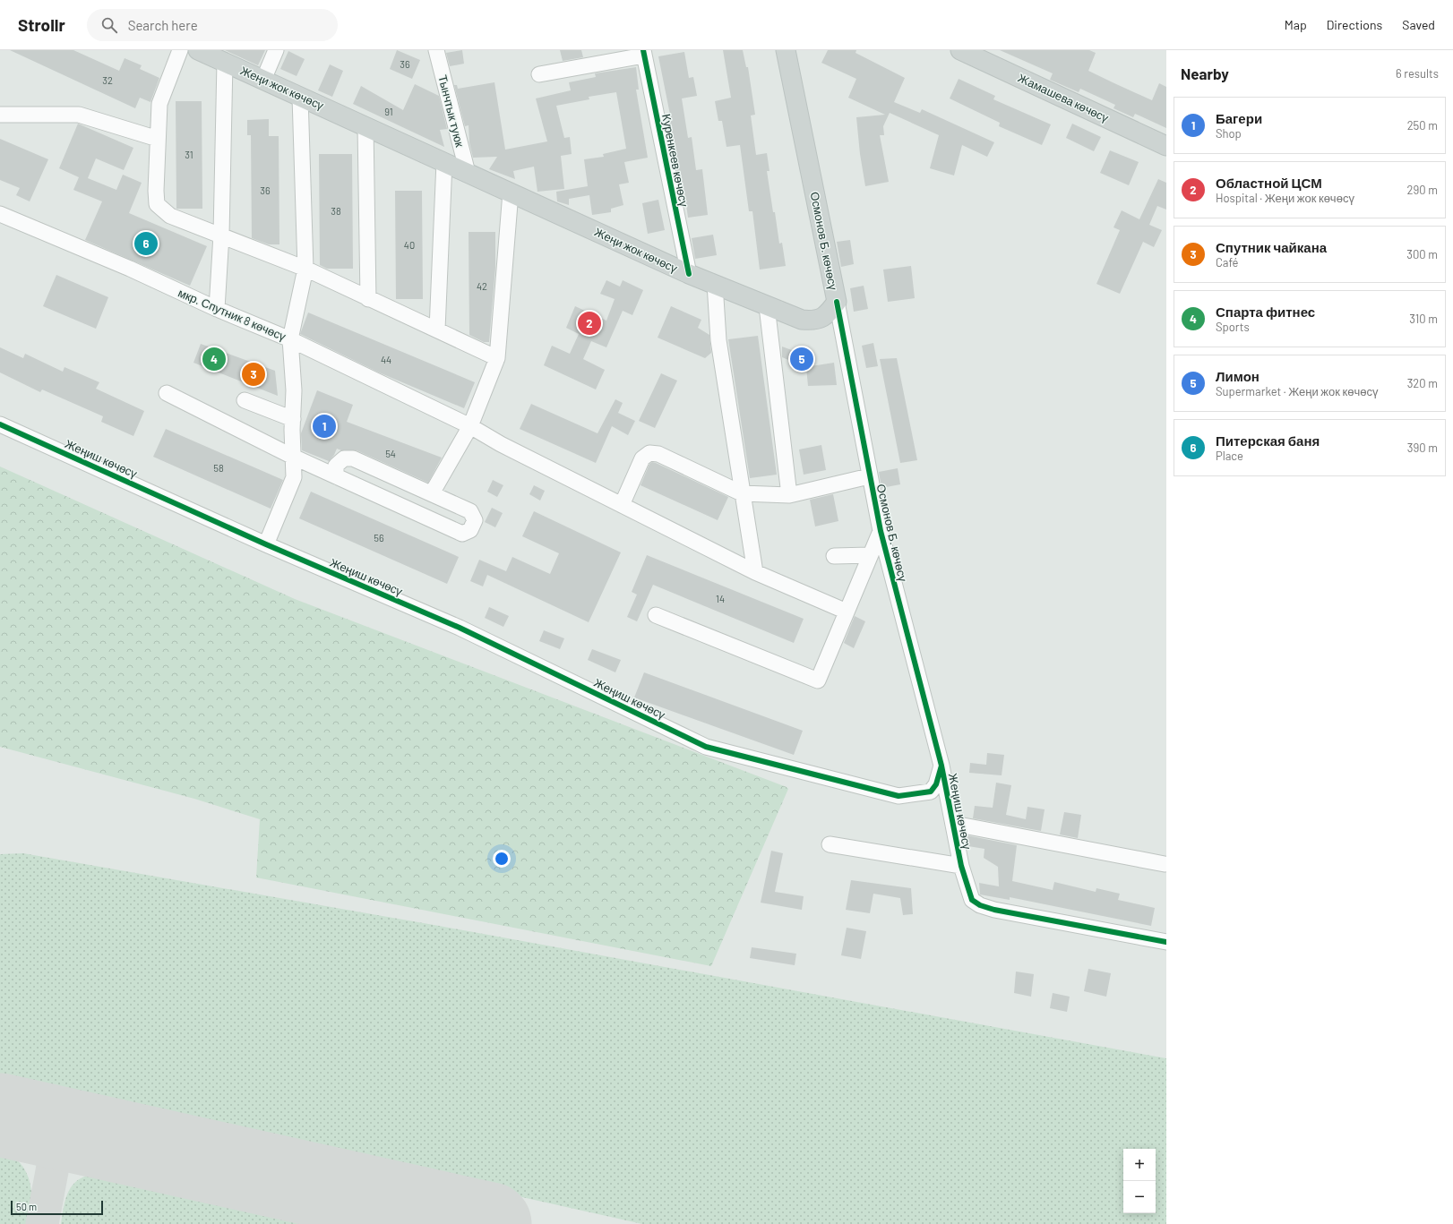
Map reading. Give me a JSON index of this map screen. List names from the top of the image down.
{
  "streets": {
    "main road": ["Жеңи жок көчөсү", "Жамашева көчөсү", "Осмонов Б. көчөсү"],
    "street": [
      "Тынчтык туюк",
      "Куренкеев көчөсү",
      "мкр. Спутник 8 көчөсү",
      "Жеңиш көчөсү"
    ]
  },
  "crossings": [
    ["Жеңи жок көчөсү", "Тынчтык туюк"],
    ["Жеңи жок көчөсү", "Куренкеев көчөсү"],
    ["Жеңи жок көчөсү", "Осмонов Б. көчөсү"],
    ["Осмонов Б. көчөсү", "Жеңиш көчөсү"],
    ["мкр. Спутник 8 көчөсү", "Жеңиш көчөсү"]
  ],
  "house_numbers": [
    "36",
    "32",
    "91",
    "31",
    "36",
    "38",
    "40",
    "42",
    "44",
    "54",
    "58",
    "56",
    "14"
  ],
  "scale_bar": "50 m",
  "page": {
    "header": "Strollr",
    "search": "Search here",
    "nav": ["Map", "Directions", "Saved"],
    "heading": ["Nearby", "6 results"],
    "list": [
      {
        "mark": "1",
        "name": "Багери",
        "note": "Shop",
        "value": "250 m"
      },
      {
        "mark": "2",
        "name": "Областной ЦСМ",
        "note": "Hospital · Жеңи жок көчөсү",
        "value": "290 m"
      },
      {
        "mark": "3",
        "name": "Спутник чайкана",
        "note": "Café",
        "value": "300 m"
      },
      {
        "mark": "4",
        "name": "Спарта фитнес",
        "note": "Sports",
        "value": "310 m"
      },
      {
        "mark": "5",
        "name": "Лимон",
        "note": "Supermarket · Жеңи жок көчөсү",
        "value": "320 m"
      },
      {
        "mark": "6",
        "name": "Питерская баня",
        "note": "Place",
        "value": "390 m"
      }
    ],
    "pins": [
      "6",
      "2",
      "4",
      "5",
      "3",
      "1"
    ],
    "map_buttons": ["+", "−"],
    "scale": "50 m"
  }
}
